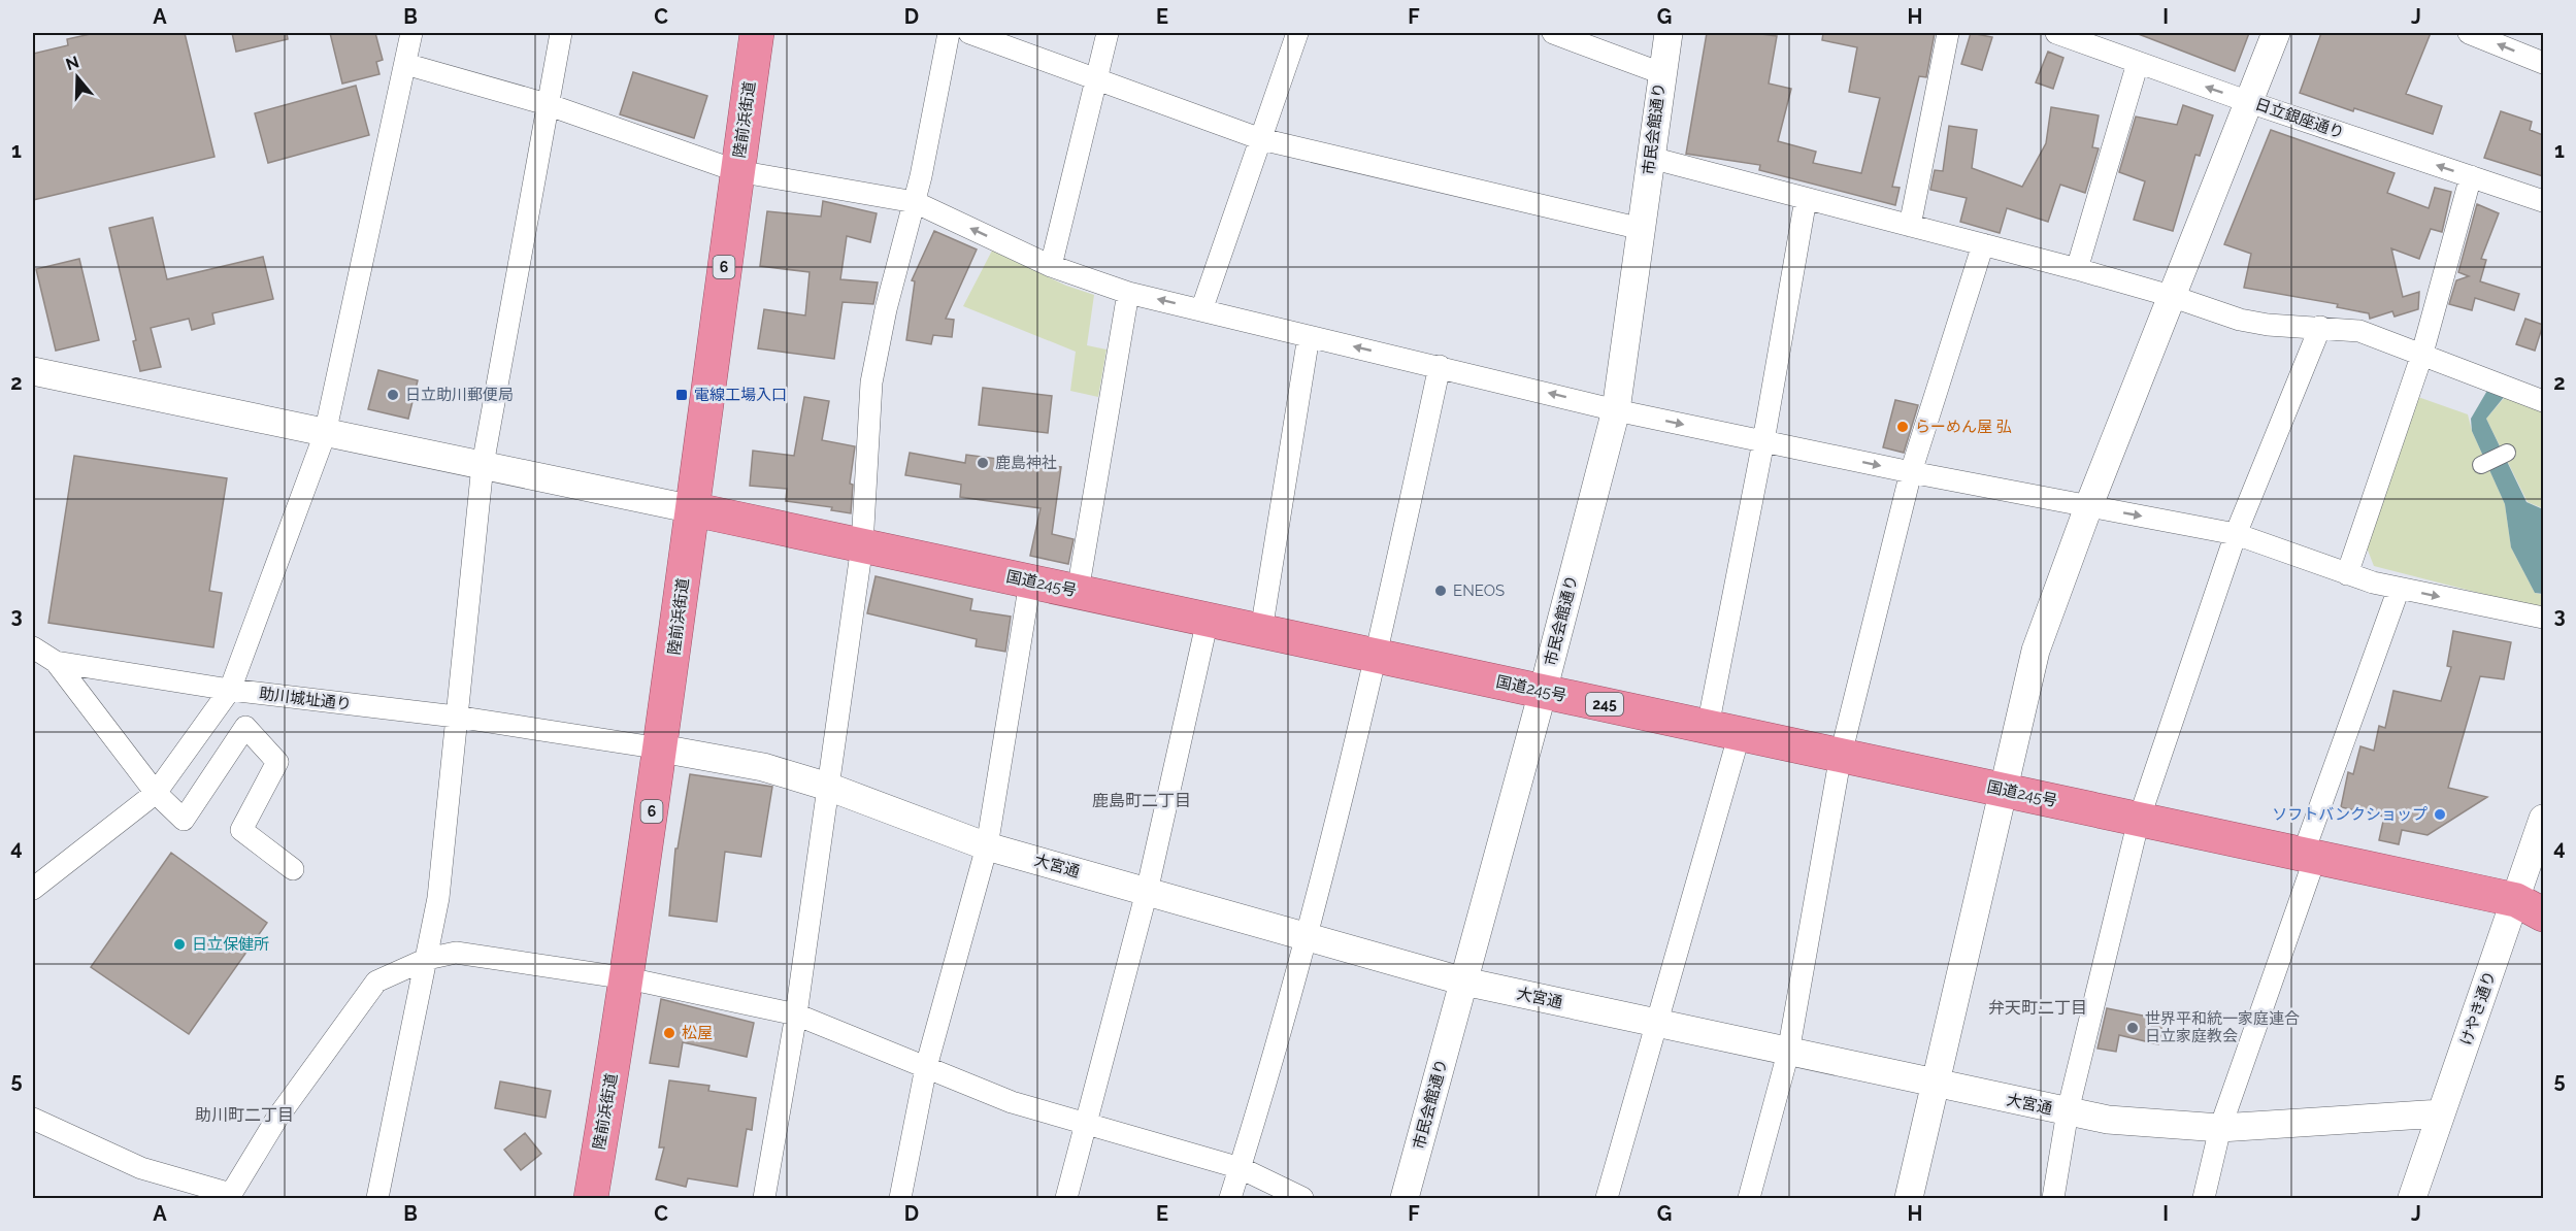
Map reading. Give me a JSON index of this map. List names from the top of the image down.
{
  "streets": {
    "highway": [
      "陸前浜街道",
      "6",
      "国道245号",
      "245"
    ],
    "street": [
      "日立銀座通り",
      "市民会館通り",
      "助川城址通り",
      "大宮通",
      "けやき通り"
    ]
  },
  "crossings": [
    ["陸前浜街道", "国道245号"],
    ["陸前浜街道", "助川城址通り"],
    ["陸前浜街道", "大宮通"],
    ["市民会館通り", "国道245号"],
    ["市民会館通り", "大宮通"],
    ["国道245号", "けやき通り"],
    ["助川城址通り", "大宮通"],
    ["大宮通", "けやき通り"]
  ],
  "districts": ["鹿島町二丁目", "弁天町二丁目", "助川町二丁目"],
  "places": {
    "other": [
      "日立助川郵便局",
      "らーめん屋 弘",
      "鹿島神社",
      "ENEOS",
      "ソフトバンクショップ",
      "日立保健所",
      "世界平和統一家庭連合 日立家庭教会",
      "松屋"
    ],
    "transit": ["電線工場入口"]
  },
  "north": "top",
  "grid": {
    "columns": [
      "A",
      "B",
      "C",
      "D",
      "E",
      "F",
      "G",
      "H",
      "I",
      "J"
    ],
    "rows": [
      "1",
      "2",
      "3",
      "4",
      "5"
    ]
  }
}
